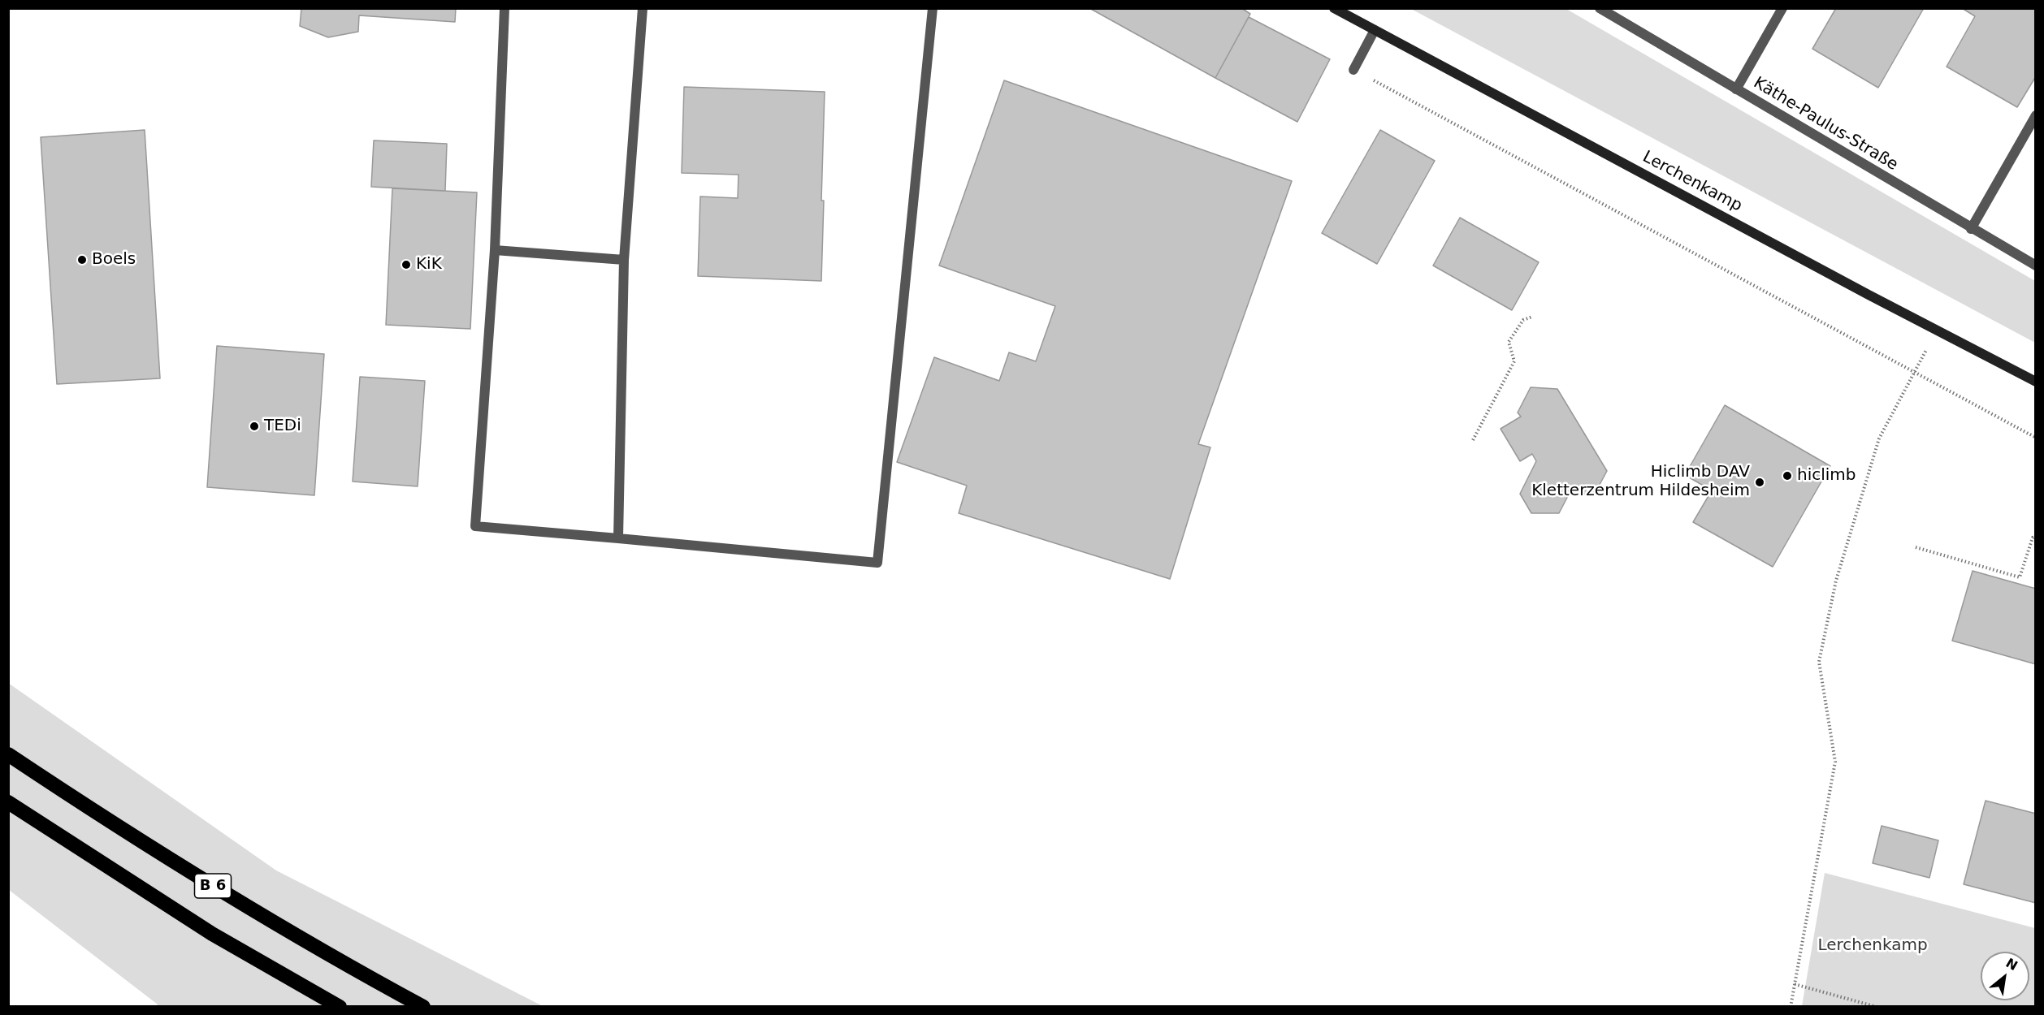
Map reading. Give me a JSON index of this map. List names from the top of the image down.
{
  "streets": {
    "highway": ["B 6"],
    "street": ["Käthe-Paulus-Straße", "Lerchenkamp"]
  },
  "parks": ["Lerchenkamp"],
  "places": [
    "Boels",
    "KiK",
    "TEDi",
    "hiclimb",
    "Hiclimb DAV Kletterzentrum Hildesheim"
  ],
  "north": "top right"
}
